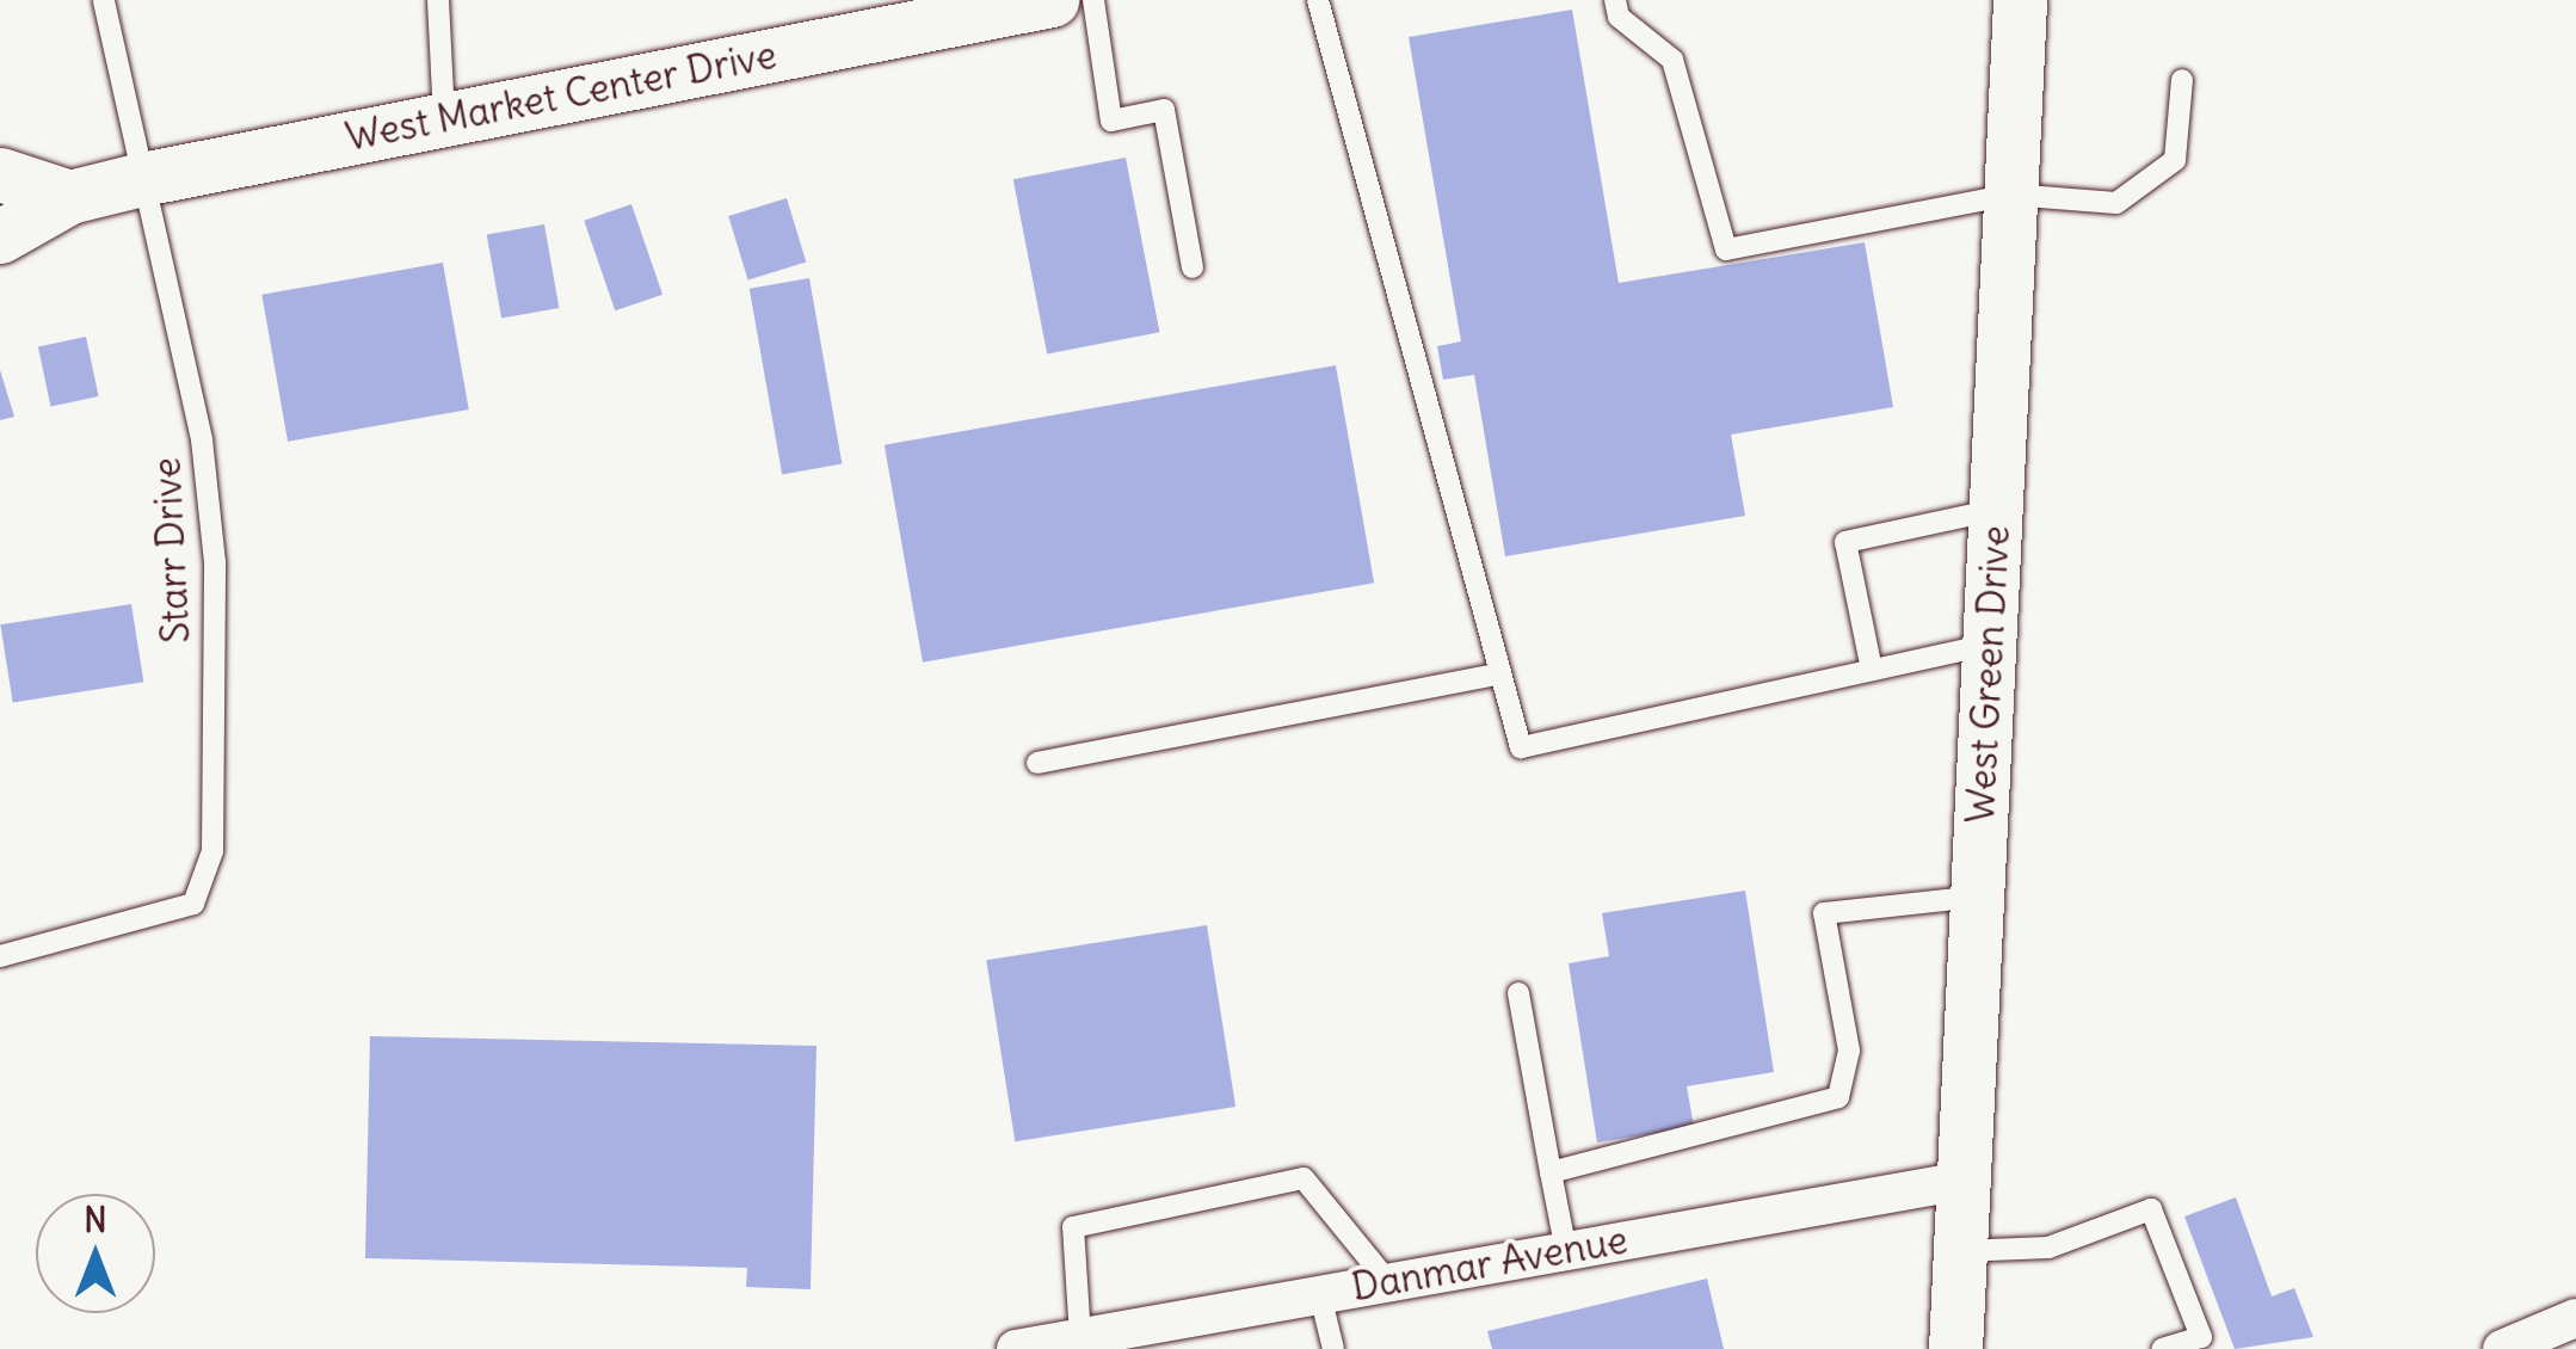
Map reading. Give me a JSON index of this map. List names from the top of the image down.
{
  "streets": {
    "main road": ["West Market Center Drive", "West Green Drive"],
    "street": ["Danmar Avenue"],
    "lane": ["Starr Drive"]
  },
  "crossings": [
    ["West Market Center Drive", "Starr Drive"],
    ["West Green Drive", "Danmar Avenue"]
  ],
  "north": "top"
}
